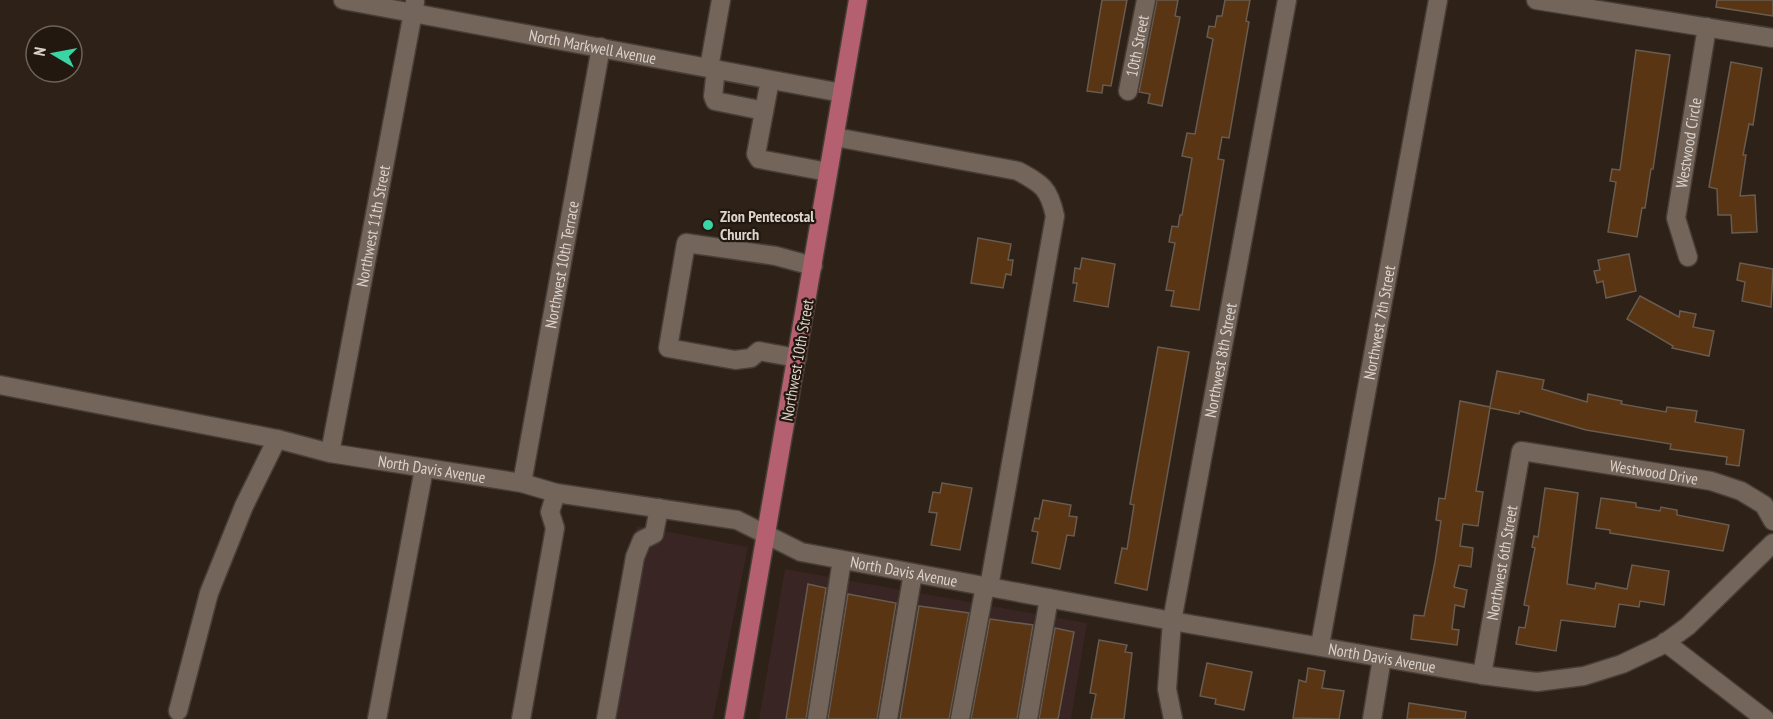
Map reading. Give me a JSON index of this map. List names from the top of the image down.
{
  "streets": {
    "main road": ["Northwest 10th Street"],
    "street": [
      "North Markwell Avenue",
      "10th Street",
      "Westwood Circle",
      "Northwest 11th Street",
      "Northwest 10th Terrace",
      "Northwest 7th Street",
      "Northwest 8th Street",
      "North Davis Avenue",
      "Westwood Drive",
      "Northwest 6th Street"
    ]
  },
  "crossings": [
    ["North Markwell Avenue", "Northwest 11th Street"],
    ["North Markwell Avenue", "Northwest 10th Terrace"],
    ["North Markwell Avenue", "Northwest 10th Street"],
    ["Northwest 11th Street", "North Davis Avenue"],
    ["Northwest 10th Terrace", "North Davis Avenue"],
    ["Northwest 7th Street", "North Davis Avenue"],
    ["Northwest 8th Street", "North Davis Avenue"],
    ["Northwest 10th Street", "North Davis Avenue"],
    ["North Davis Avenue", "Northwest 6th Street"],
    ["Westwood Drive", "Northwest 6th Street"]
  ],
  "places": ["Zion Pentecostal Church"],
  "north": "left"
}
